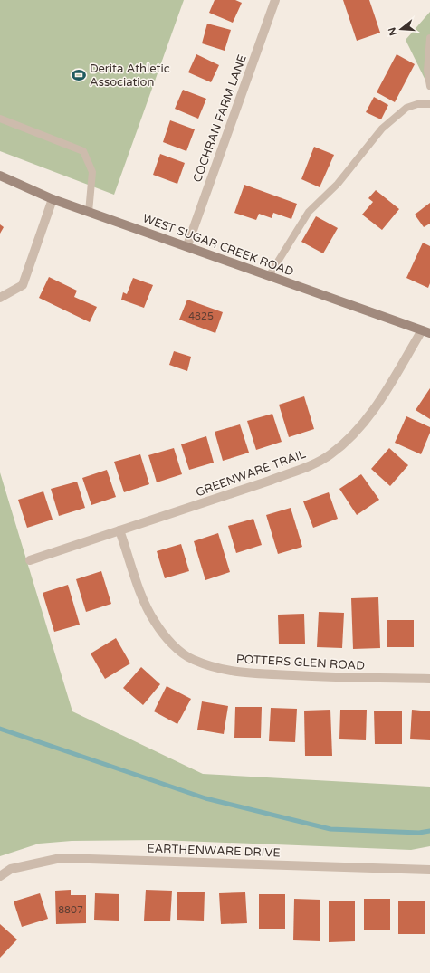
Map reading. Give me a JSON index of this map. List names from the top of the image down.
{
  "streets": {
    "main road": ["WEST SUGAR CREEK ROAD"],
    "street": [
      "COCHRAN FARM LANE",
      "GREENWARE TRAIL",
      "POTTERS GLEN ROAD",
      "EARTHENWARE DRIVE"
    ]
  },
  "crossings": [
    ["COCHRAN FARM LANE", "WEST SUGAR CREEK ROAD"],
    ["WEST SUGAR CREEK ROAD", "GREENWARE TRAIL"],
    ["GREENWARE TRAIL", "POTTERS GLEN ROAD"]
  ],
  "places": {
    "sports": ["Derita Athletic Association"]
  },
  "house_numbers": ["4825", "8807"],
  "north": "left"
}
